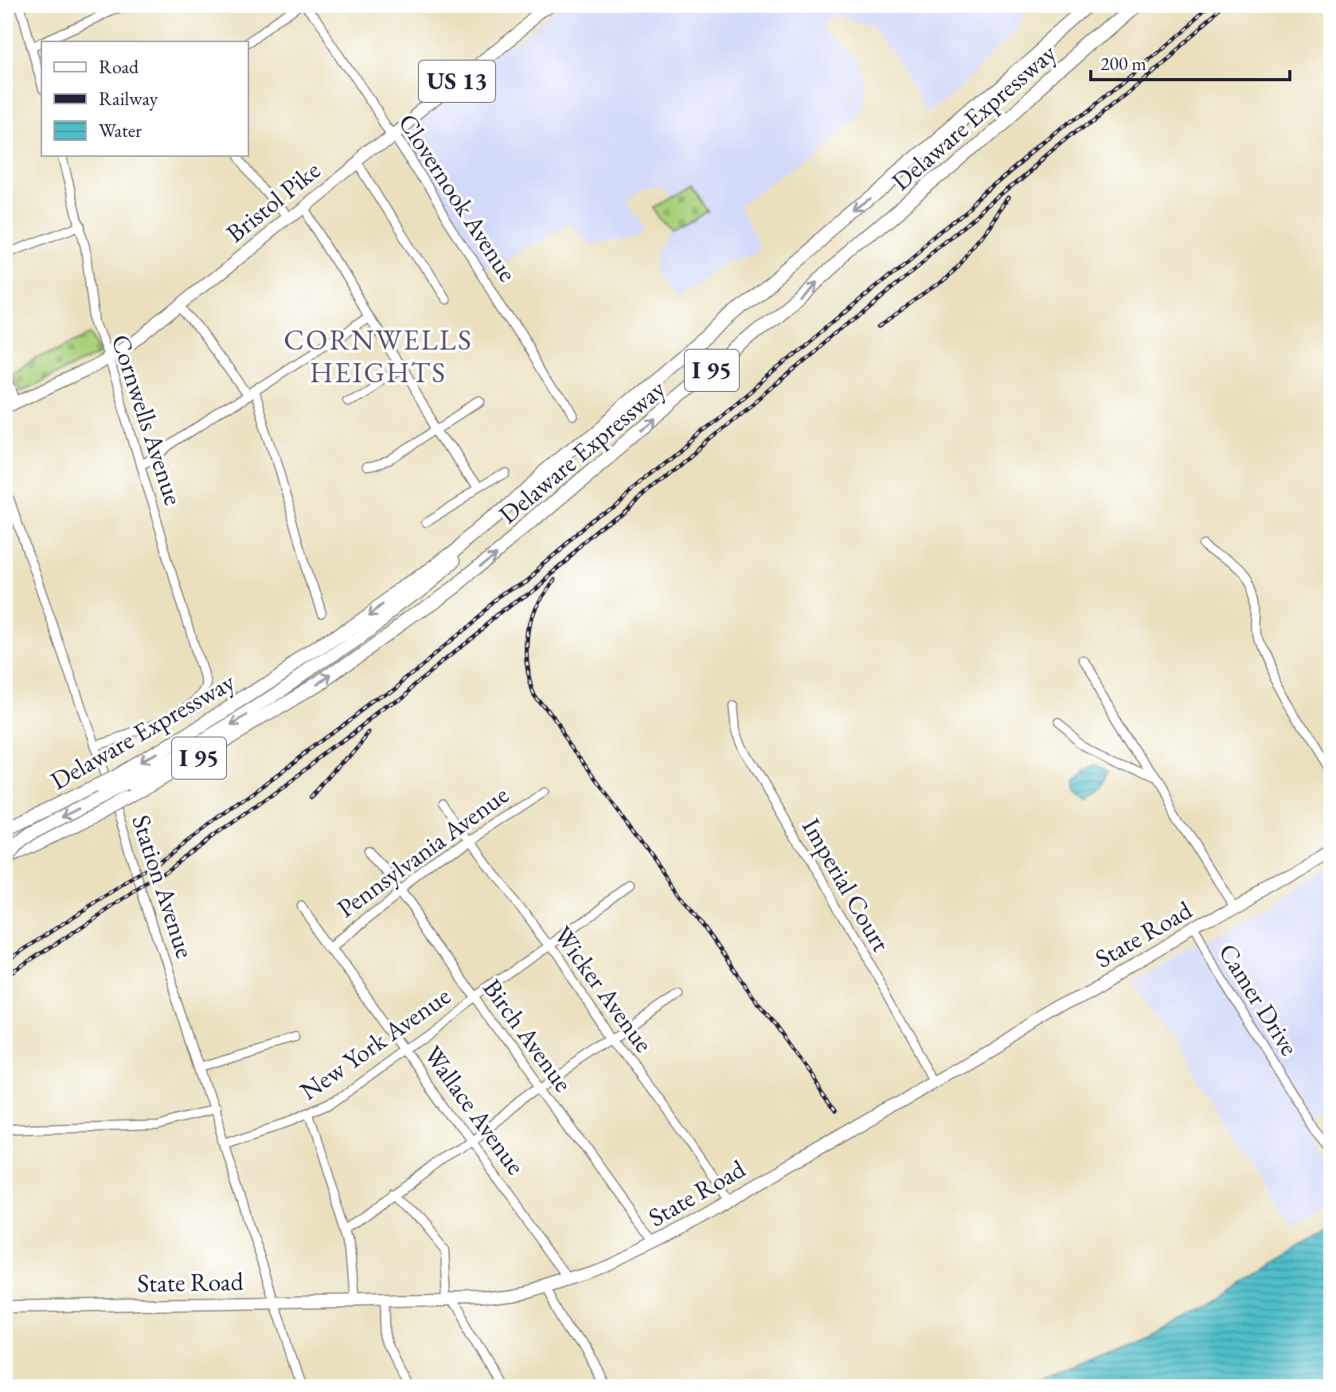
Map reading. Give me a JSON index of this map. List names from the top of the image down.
{
  "streets": {
    "highway": ["Delaware Expressway", "I 95"],
    "main road": ["US 13", "Bristol Pike", "State Road"],
    "street": [
      "Clovernook Avenue",
      "Cornwells Avenue",
      "Pennsylvania Avenue",
      "Imperial Court",
      "Station Avenue",
      "Wicker Avenue",
      "Camer Drive",
      "Birch Avenue",
      "New York Avenue",
      "Wallace Avenue"
    ]
  },
  "crossings": [
    ["Clovernook Avenue", "Bristol Pike"],
    ["Bristol Pike", "Cornwells Avenue"],
    ["Cornwells Avenue", "Station Avenue"],
    ["Pennsylvania Avenue", "Wicker Avenue"],
    ["Pennsylvania Avenue", "Birch Avenue"],
    ["Pennsylvania Avenue", "Wallace Avenue"],
    ["Imperial Court", "State Road"],
    ["Station Avenue", "State Road"],
    ["Station Avenue", "New York Avenue"],
    ["State Road", "Wicker Avenue"],
    ["State Road", "Camer Drive"],
    ["State Road", "Birch Avenue"],
    ["State Road", "Wallace Avenue"],
    ["Wicker Avenue", "New York Avenue"],
    ["Birch Avenue", "New York Avenue"],
    ["New York Avenue", "Wallace Avenue"]
  ],
  "districts": ["CORNWELLS HEIGHTS"],
  "legend": ["Road", "Railway", "Water"],
  "scale_bar": "200 m"
}
